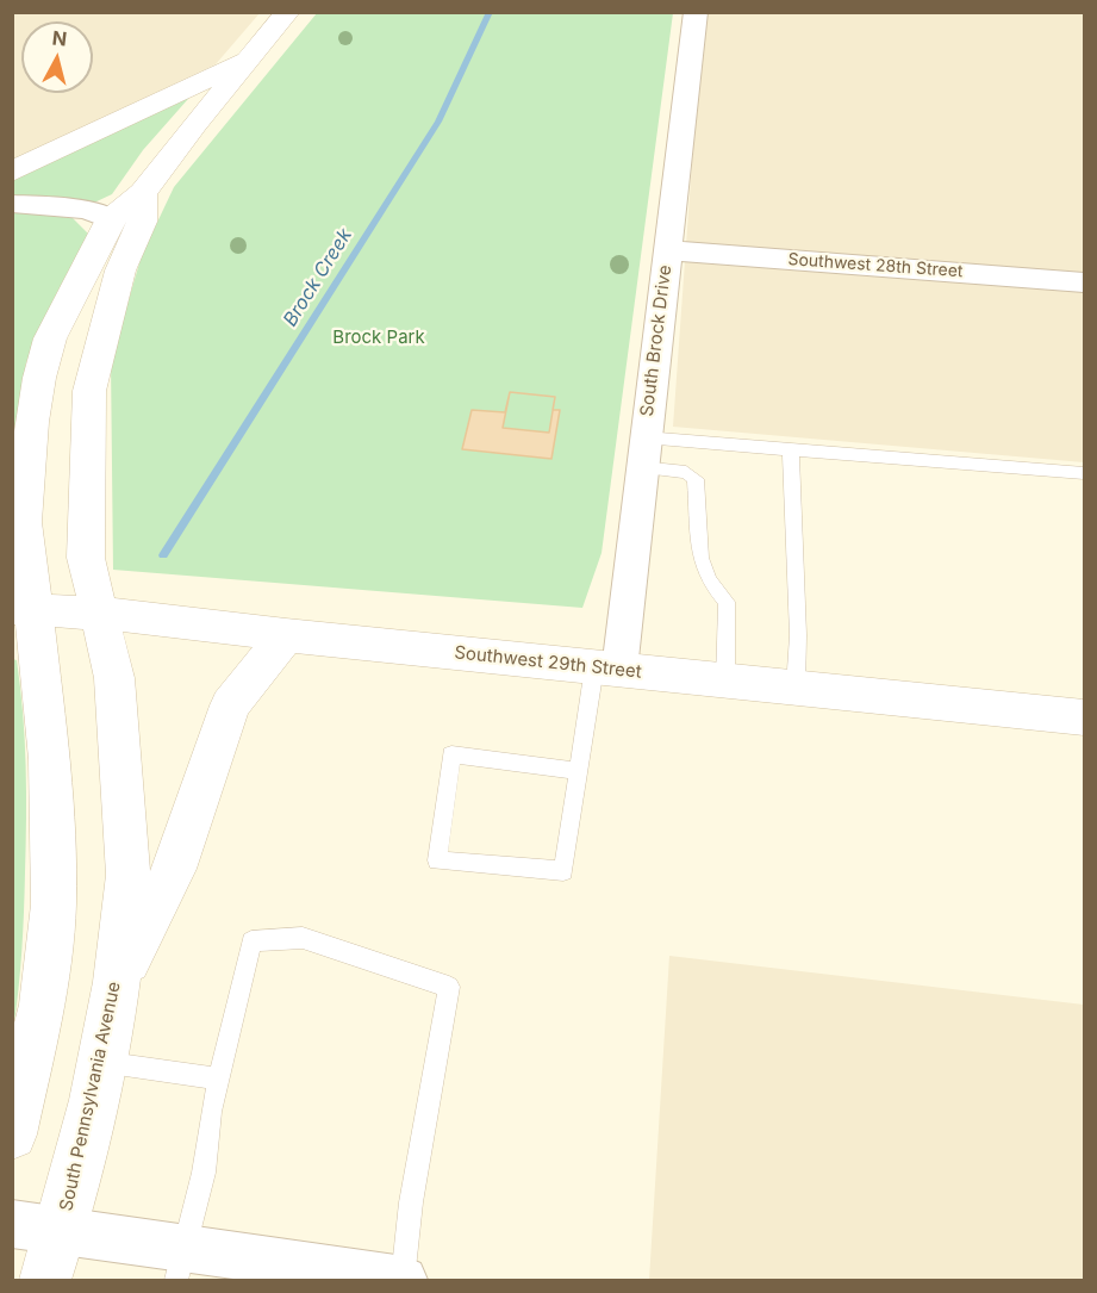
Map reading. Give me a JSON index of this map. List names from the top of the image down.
{
  "streets": {
    "main road": ["Southwest 29th Street", "South Pennsylvania Avenue"],
    "street": ["Southwest 28th Street", "South Brock Drive"]
  },
  "crossings": [
    ["Southwest 28th Street", "South Brock Drive"],
    ["South Brock Drive", "Southwest 29th Street"],
    ["Southwest 29th Street", "South Pennsylvania Avenue"]
  ],
  "water": ["Brock Creek"],
  "parks": ["Brock Park"],
  "north": "top"
}
